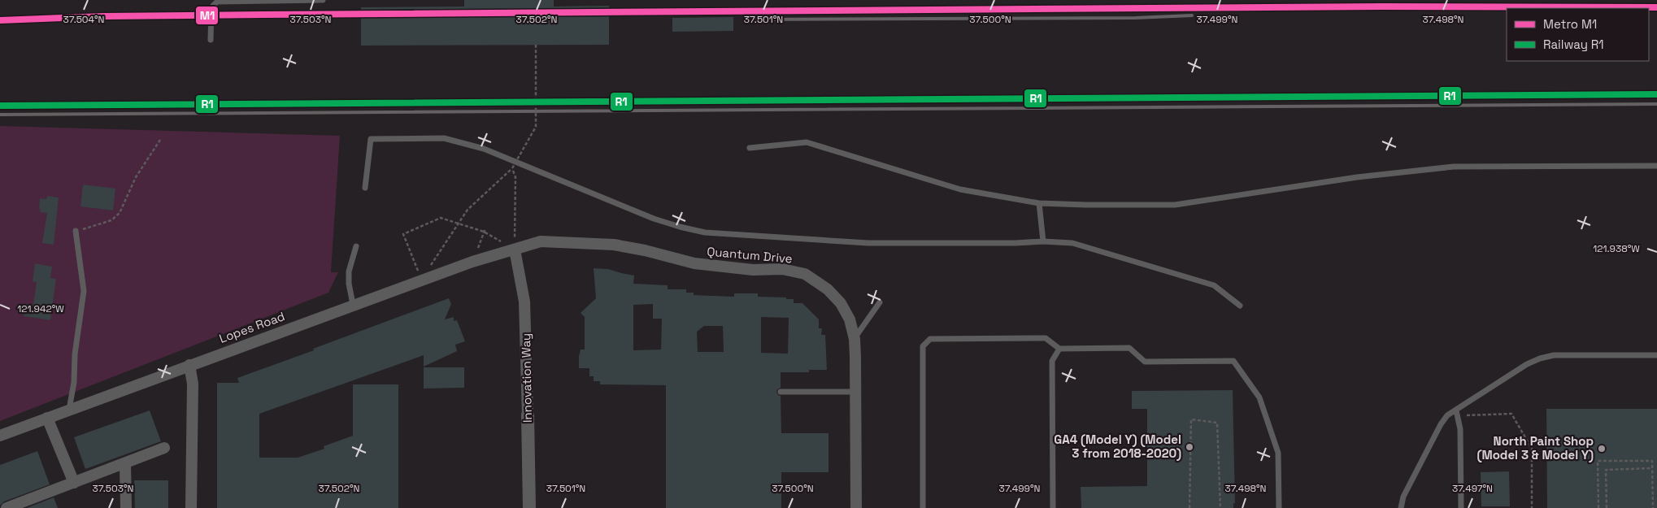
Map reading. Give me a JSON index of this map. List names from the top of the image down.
{
  "streets": {
    "street": ["Quantum Drive", "Lopes Road", "Innovation Way"]
  },
  "crossings": [
    ["Quantum Drive", "Lopes Road"],
    ["Quantum Drive", "Innovation Way"],
    ["Lopes Road", "Innovation Way"]
  ],
  "places": ["GA4 (Model Y) (Model 3 from 2018-2020)", "North Paint Shop (Model 3 & Model Y)"],
  "lines": ["metro line M1", "rail line R1"],
  "legend": ["Metro M1", "Railway R1"],
  "coordinates": [
    "37.504°N",
    "37.503°N",
    "37.502°N",
    "37.501°N",
    "37.500°N",
    "37.499°N",
    "37.498°N",
    "121.938°W",
    "121.942°W",
    "37.497°N"
  ]
}
